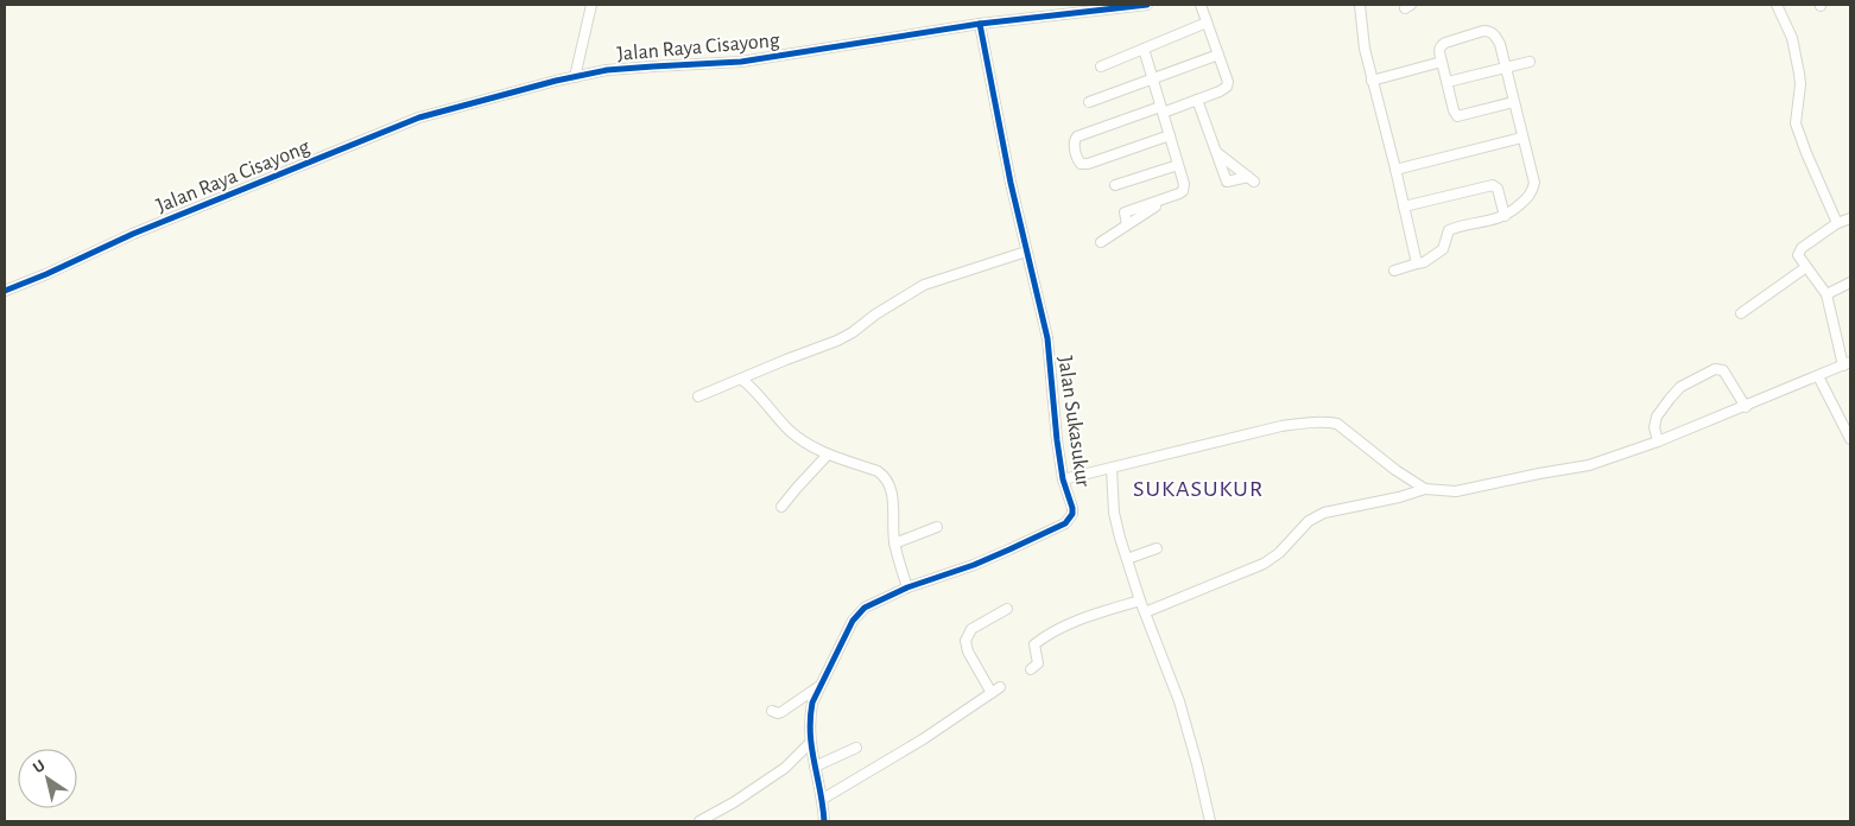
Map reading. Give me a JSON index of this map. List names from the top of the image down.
{
  "streets": {
    "street": ["Jalan Raya Cisayong", "Jalan Sukasukur"]
  },
  "crossings": [
    ["Jalan Raya Cisayong", "Jalan Sukasukur"]
  ],
  "districts": ["SUKASUKUR"],
  "north": "top left"
}
